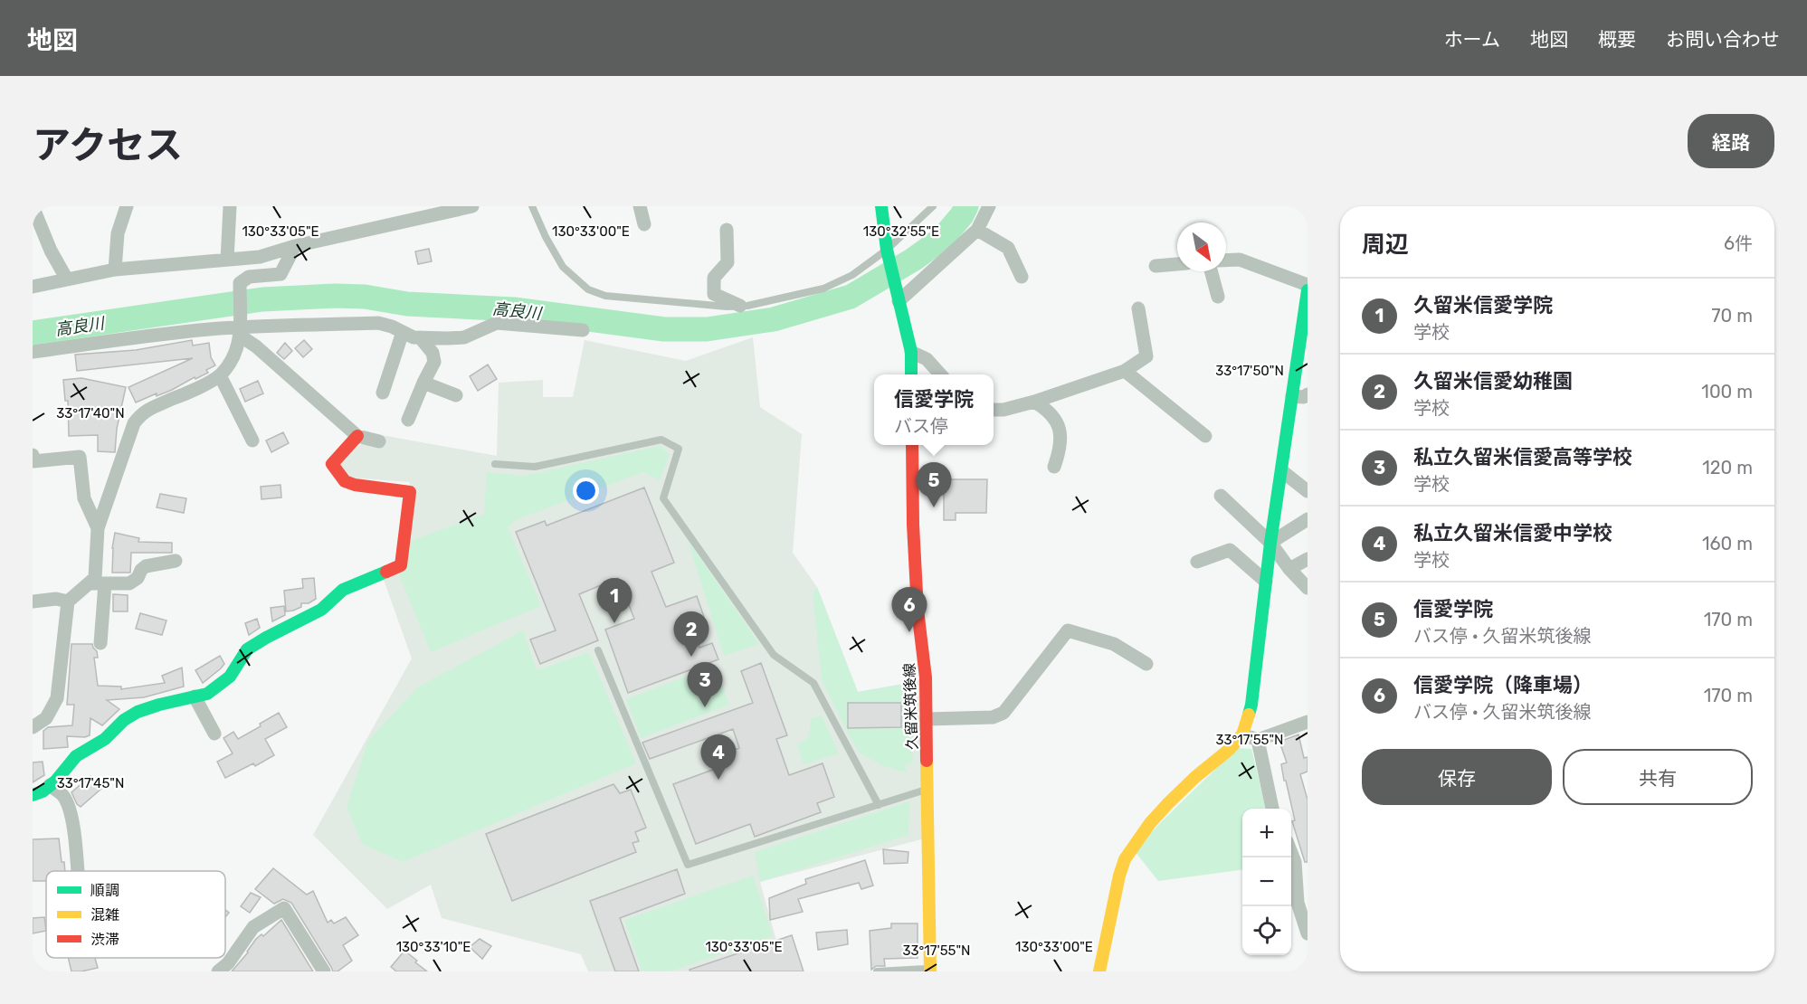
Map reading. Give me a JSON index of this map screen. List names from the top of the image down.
{
  "streets": {
    "street": ["久留米筑後線"]
  },
  "water": ["高良川"],
  "legend": ["順調", "混雑", "渋滞"],
  "north": "bottom right",
  "page": {
    "header": "地図",
    "nav": [
      "ホーム",
      "地図",
      "概要",
      "お問い合わせ"
    ],
    "title": "アクセス",
    "buttons": [
      "経路",
      ["保存", "共有"]
    ],
    "heading": ["周辺", "6件"],
    "list": [
      {
        "mark": "1",
        "name": "久留米信愛学院",
        "note": "学校",
        "value": "70 m"
      },
      {
        "mark": "2",
        "name": "久留米信愛幼稚園",
        "note": "学校",
        "value": "100 m"
      },
      {
        "mark": "3",
        "name": "私立久留米信愛高等学校",
        "note": "学校",
        "value": "120 m"
      },
      {
        "mark": "4",
        "name": "私立久留米信愛中学校",
        "note": "学校",
        "value": "160 m"
      },
      {
        "mark": "5",
        "name": "信愛学院",
        "note": "バス停 · 久留米筑後線",
        "value": "170 m"
      },
      {
        "mark": "6",
        "name": "信愛学院（降車場）",
        "note": "バス停 · 久留米筑後線",
        "value": "170 m"
      }
    ],
    "popup": ["信愛学院", "バス停"],
    "pins": [
      "5",
      "1",
      "6",
      "2",
      "3",
      "4"
    ],
    "map_buttons": ["+", "−"]
  },
  "coordinates": [
    "130°33'05\"E",
    "130°33'00\"E",
    "130°32'55\"E",
    "33°17'50\"N",
    "33°17'40\"N",
    "33°17'55\"N",
    "33°17'45\"N",
    "130°33'10\"E"
  ]
}
